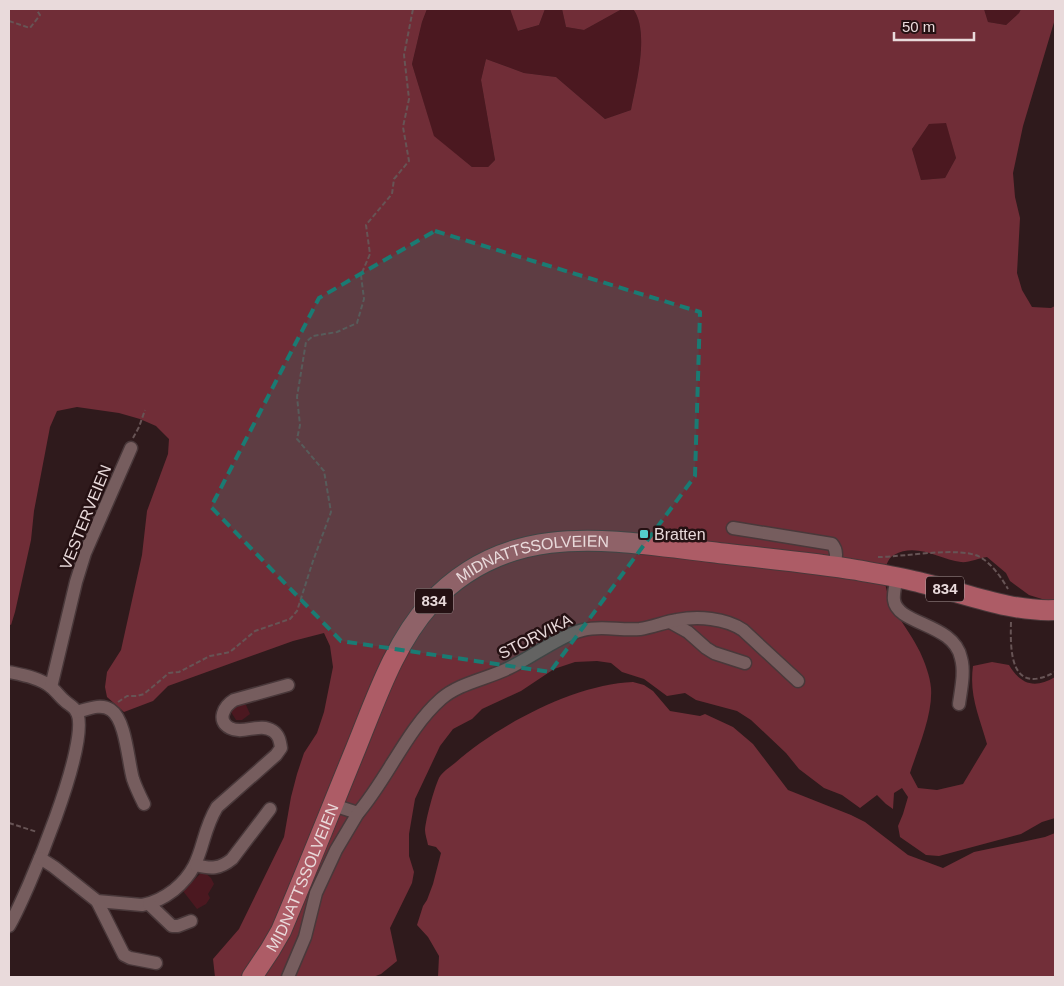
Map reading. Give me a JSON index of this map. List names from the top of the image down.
{
  "streets": {
    "main road": ["MIDNATTSSOLVEIEN", "834"],
    "street": ["VESTERVEIEN", "STORVIKA"]
  },
  "places": {
    "transit": ["Bratten"]
  },
  "scale_bar": "50 m"
}
